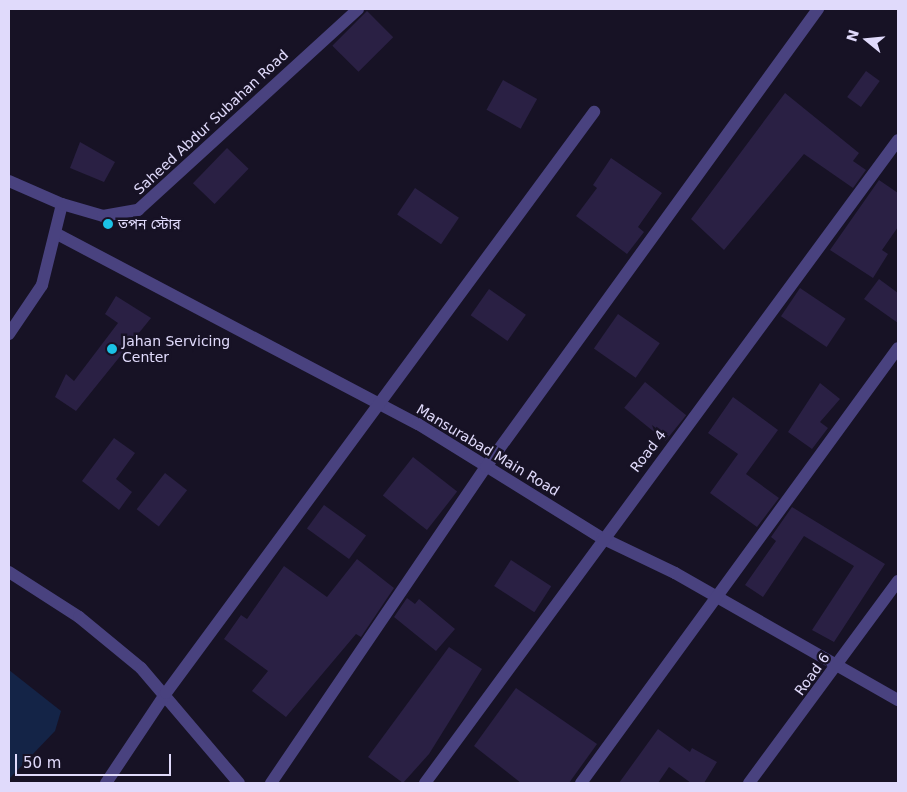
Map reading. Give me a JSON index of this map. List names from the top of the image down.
{
  "streets": {
    "street": [
      "Saheed Abdur Subahan Road",
      "Mansurabad Main Road",
      "Road 4",
      "Road 6"
    ]
  },
  "crossings": [
    ["Mansurabad Main Road", "Road 4"],
    ["Mansurabad Main Road", "Road 6"]
  ],
  "places": ["তপন স্টোর", "Jahan Servicing Center"],
  "scale_bar": "50 m",
  "north": "left"
}
